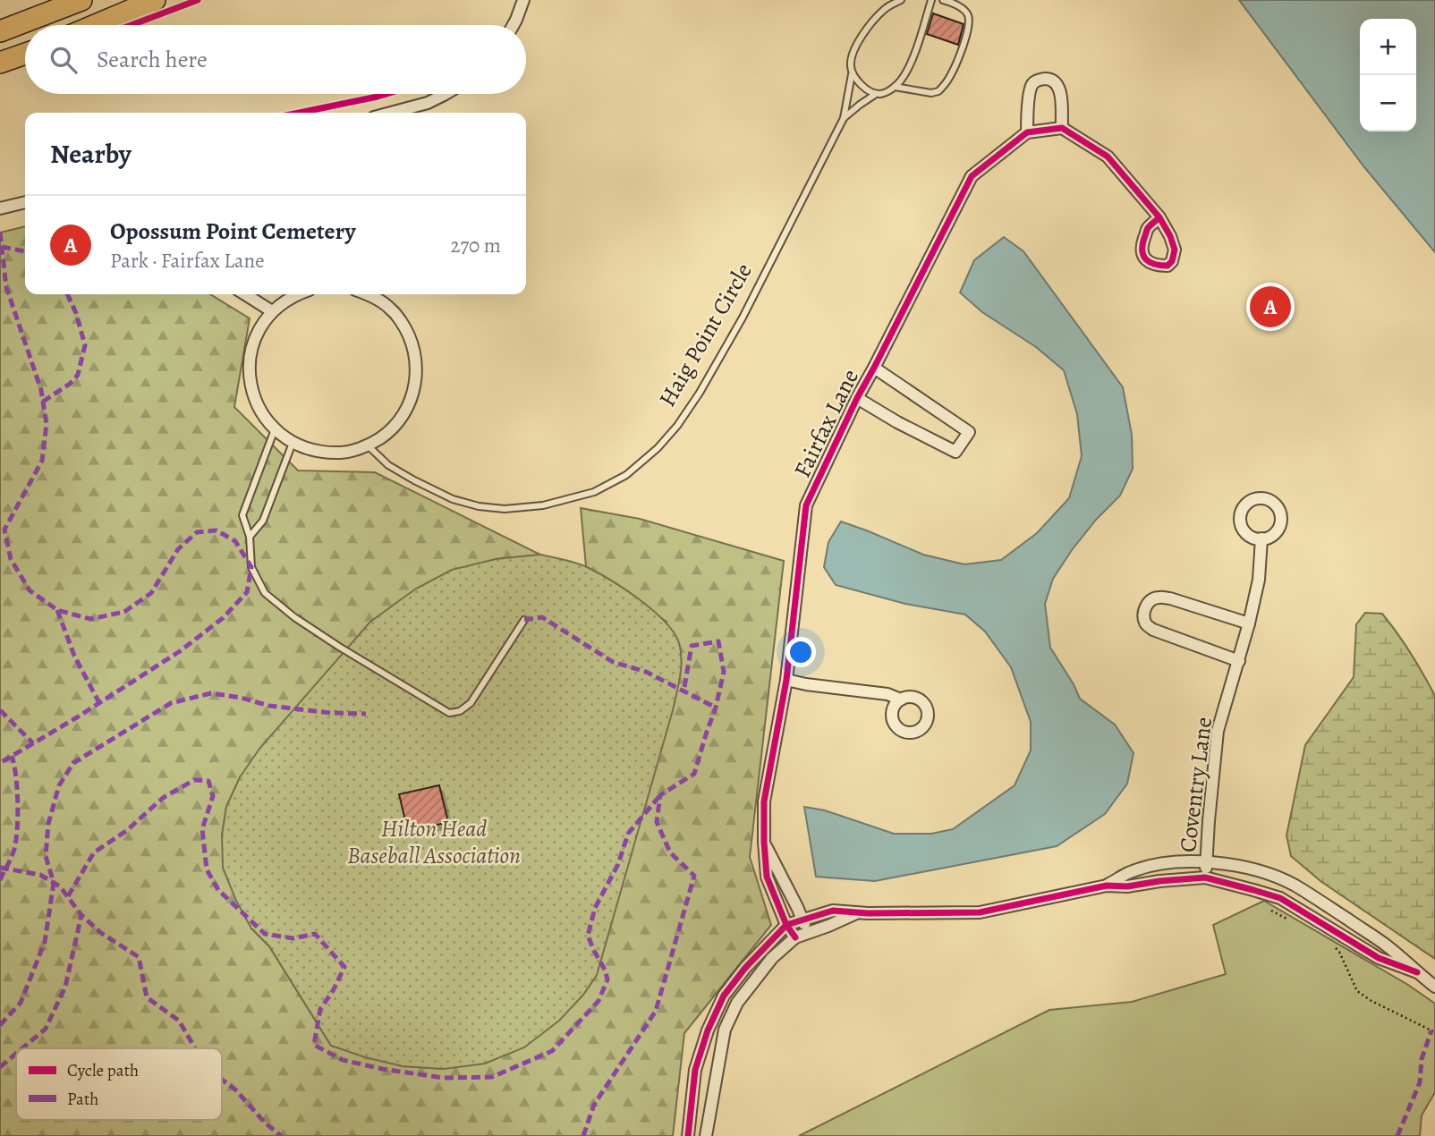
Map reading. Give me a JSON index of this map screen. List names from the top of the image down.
{
  "streets": {
    "street": ["Fairfax Lane", "Coventry Lane"],
    "lane": ["Haig Point Circle"]
  },
  "parks": ["Hilton Head Baseball Association"],
  "legend": ["Cycle path", "Path"],
  "page": {
    "map_buttons": ["+", "−"],
    "search": "Search here",
    "heading": "Nearby",
    "list": [
      {
        "mark": "A",
        "name": "Opossum Point Cemetery",
        "note": "Park · Fairfax Lane",
        "value": "270 m"
      }
    ],
    "pins": "A"
  }
}
